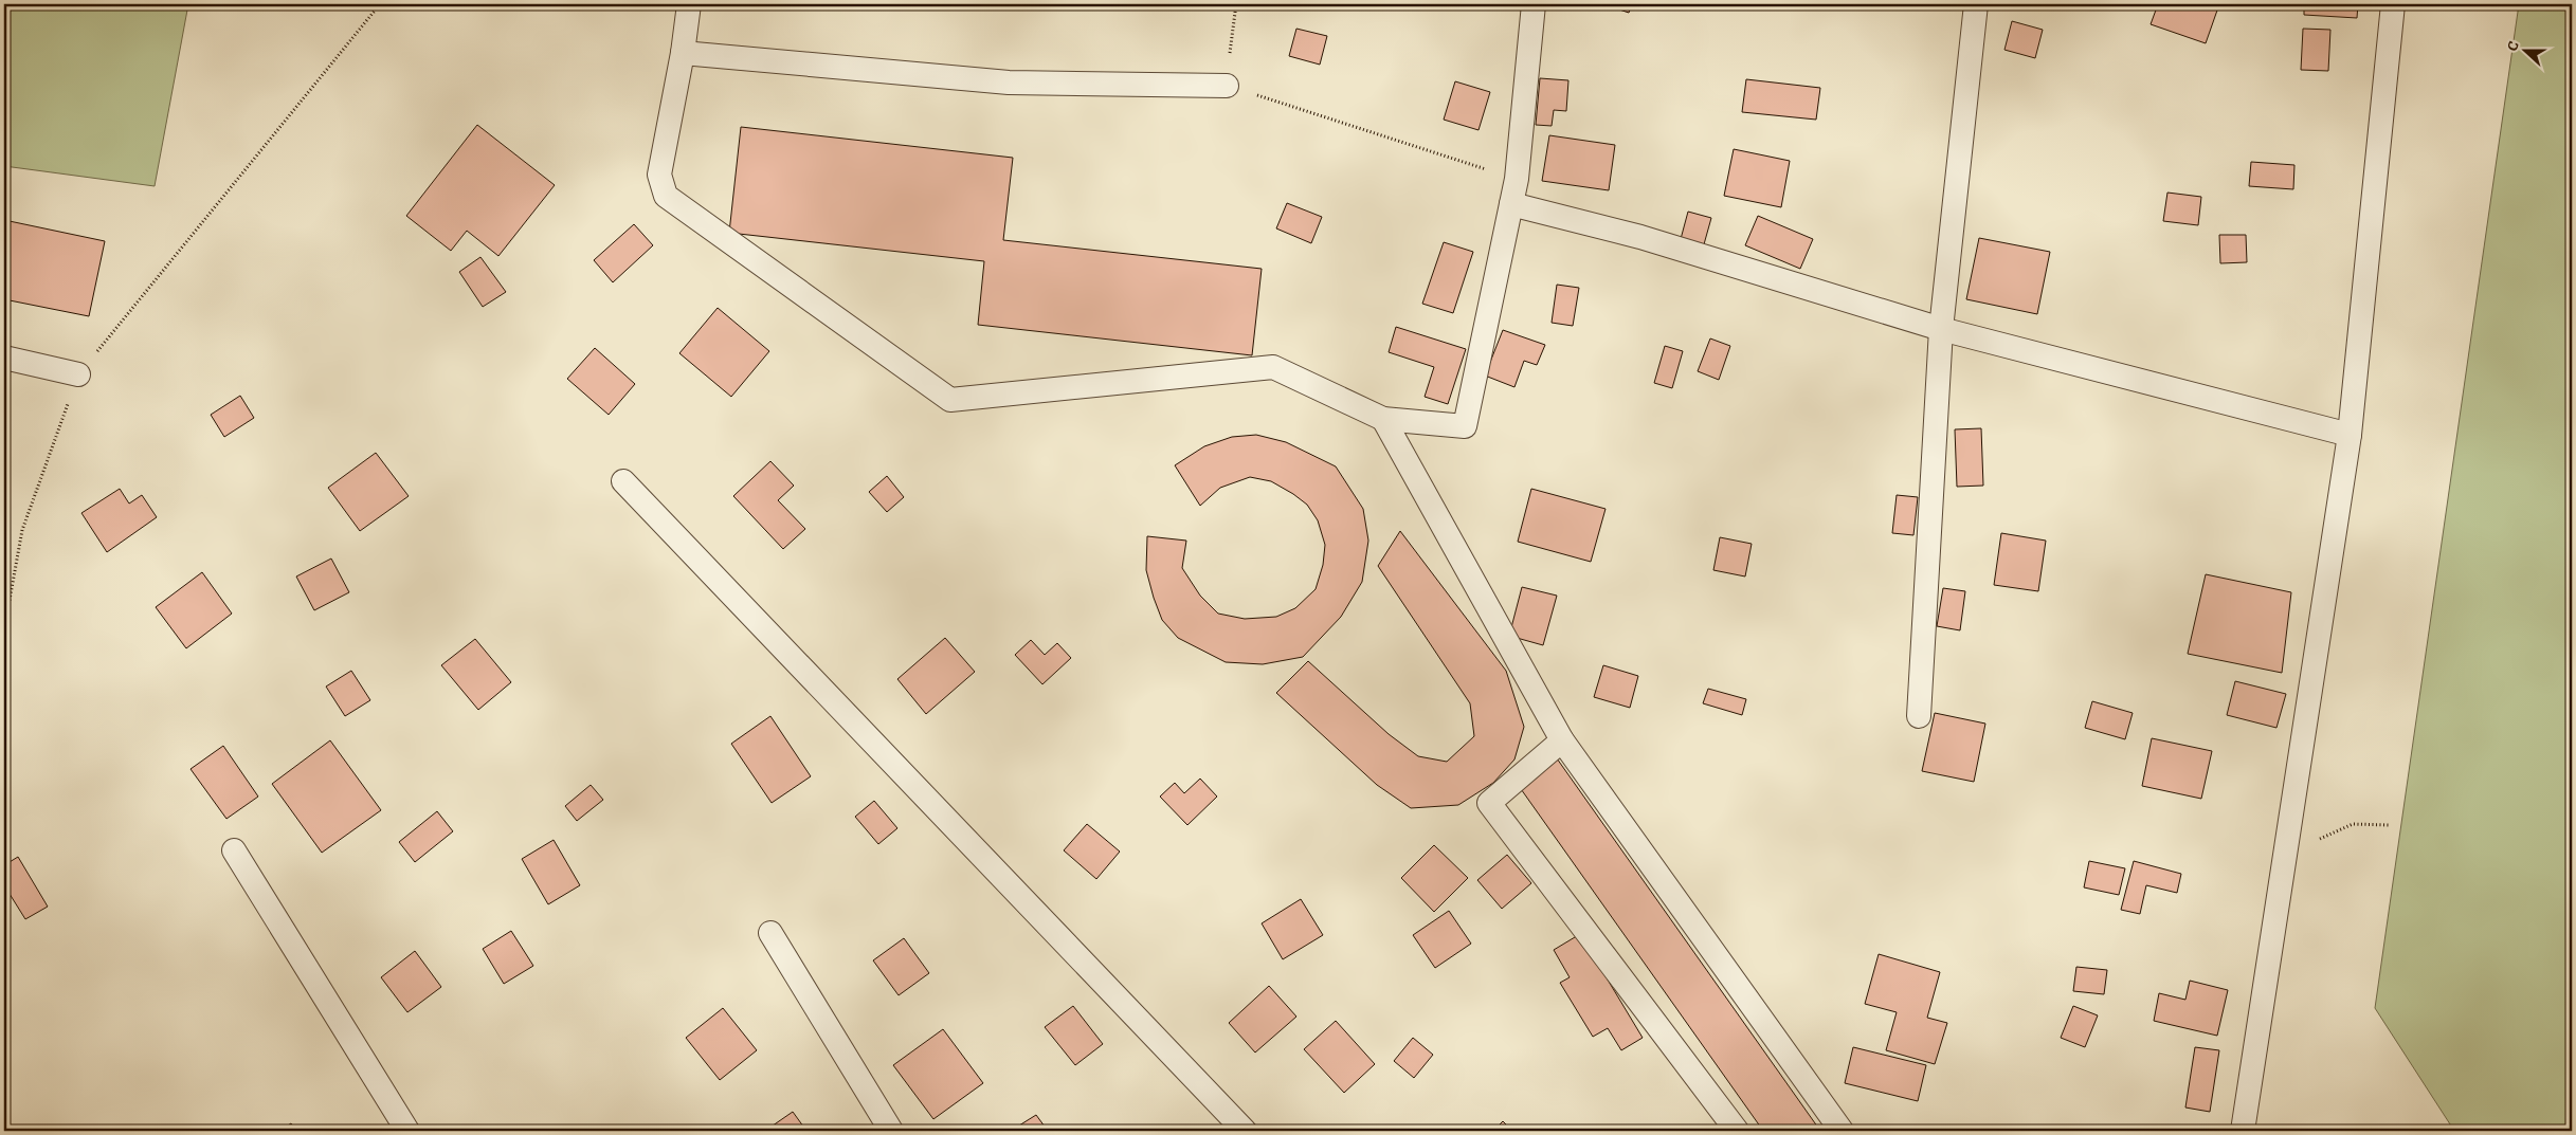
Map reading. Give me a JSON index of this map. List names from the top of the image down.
{
  "north": "left"
}
